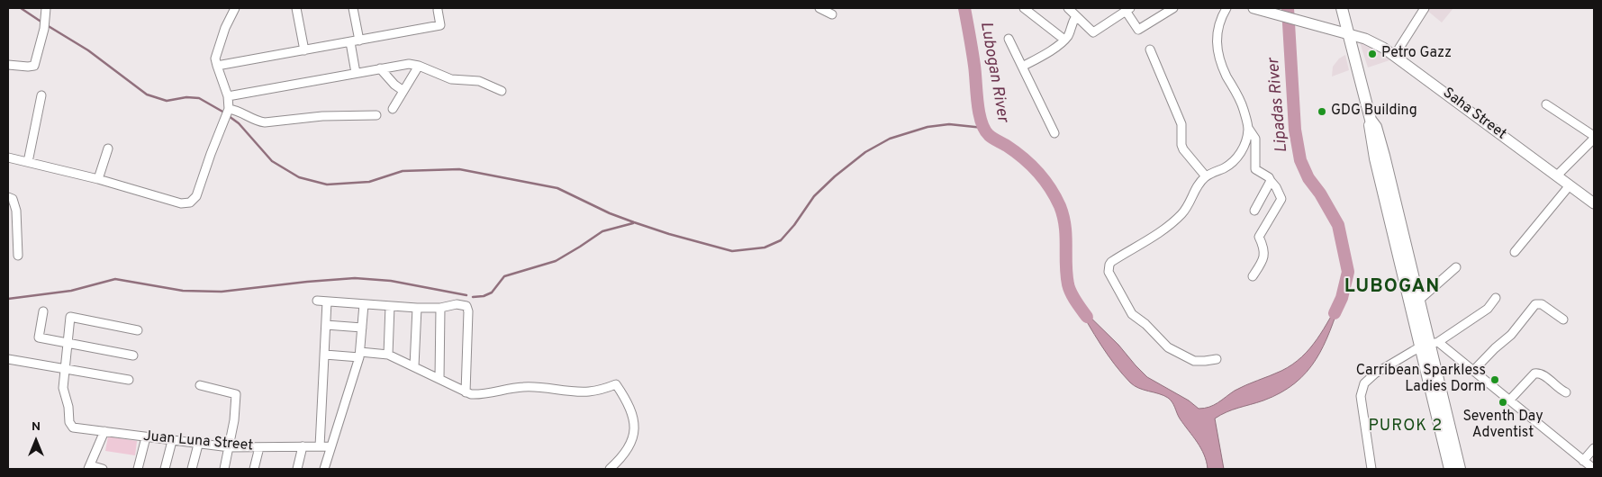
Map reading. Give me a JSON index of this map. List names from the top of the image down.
{
  "streets": {
    "street": ["Saha Street", "Juan Luna Street"]
  },
  "districts": ["LUBOGAN", "PUROK 2"],
  "water": ["Lubogan River", "Lipadas River"],
  "places": [
    "Petro Gazz",
    "GDG Building",
    "Carribean Sparkless Ladies Dorm",
    "Seventh Day Adventist"
  ],
  "north": "top"
}
